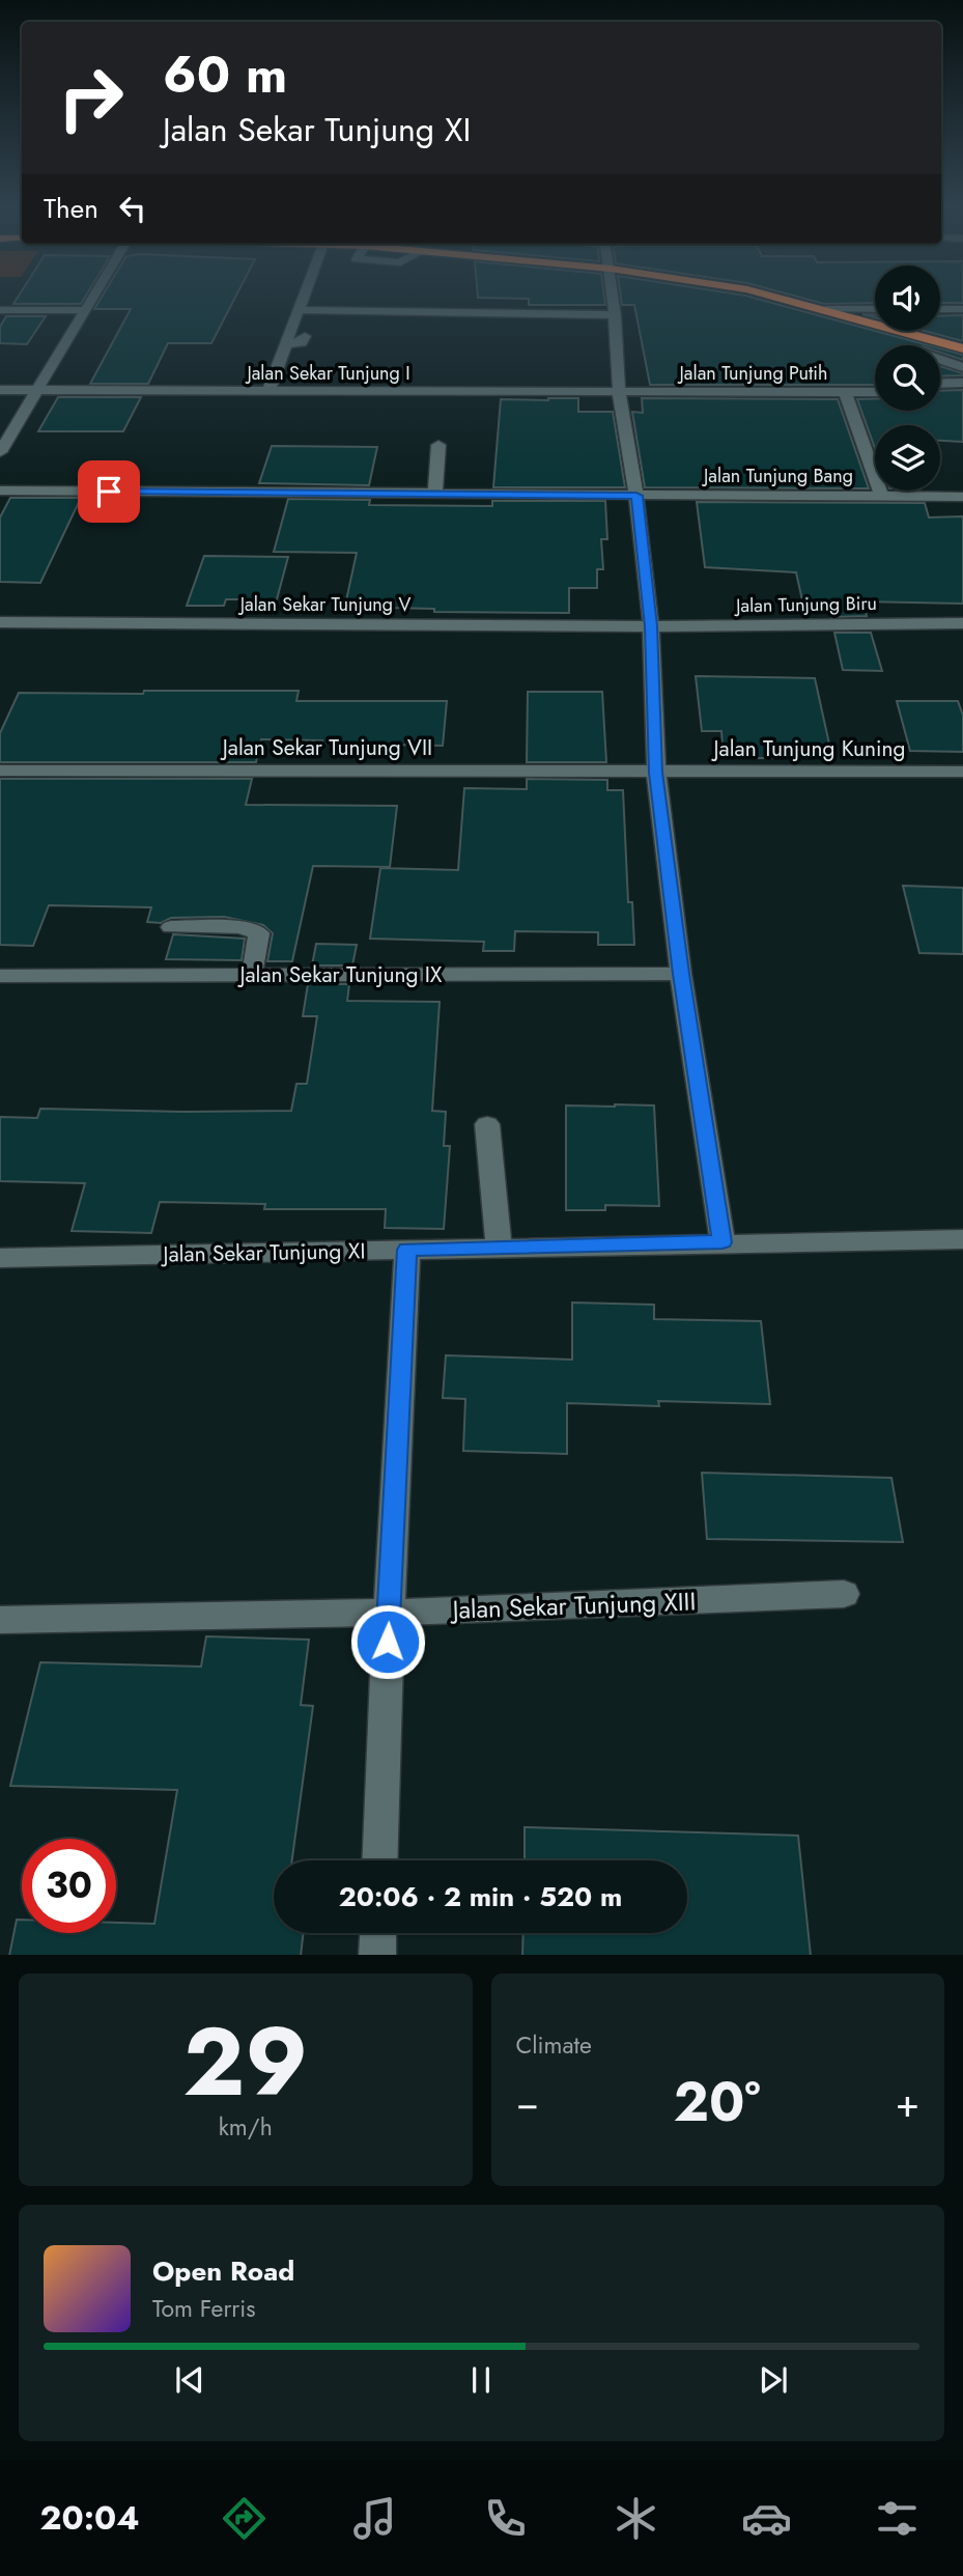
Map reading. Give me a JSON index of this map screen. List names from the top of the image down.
{
  "streets": {
    "street": [
      "Jalan Sekar Tunjung I",
      "Jalan Tunjung Putih",
      "Jalan Tunjung Bang",
      "Jalan Sekar Tunjung V",
      "Jalan Tunjung Biru",
      "Jalan Sekar Tunjung VII",
      "Jalan Tunjung Kuning",
      "Jalan Sekar Tunjung IX",
      "Jalan Sekar Tunjung XI",
      "Jalan Sekar Tunjung XIII"
    ]
  },
  "crossings": [
    ["Jalan Sekar Tunjung I", "Jalan Tunjung Putih"],
    ["Jalan Sekar Tunjung V", "Jalan Tunjung Biru"],
    ["Jalan Sekar Tunjung VII", "Jalan Tunjung Kuning"]
  ],
  "page": {
    "turn": ["60 m", "Jalan Sekar Tunjung XI"],
    "then": "Then",
    "limit": "30",
    "trip": "20:06 · 2 min · 520 m",
    "tile": [
      ["29", "km/h"],
      "Climate"
    ],
    "heat": ["−", "20°", "+"],
    "song": ["Open Road", "Tom Ferris"],
    "tabs": "20:04"
  }
}
